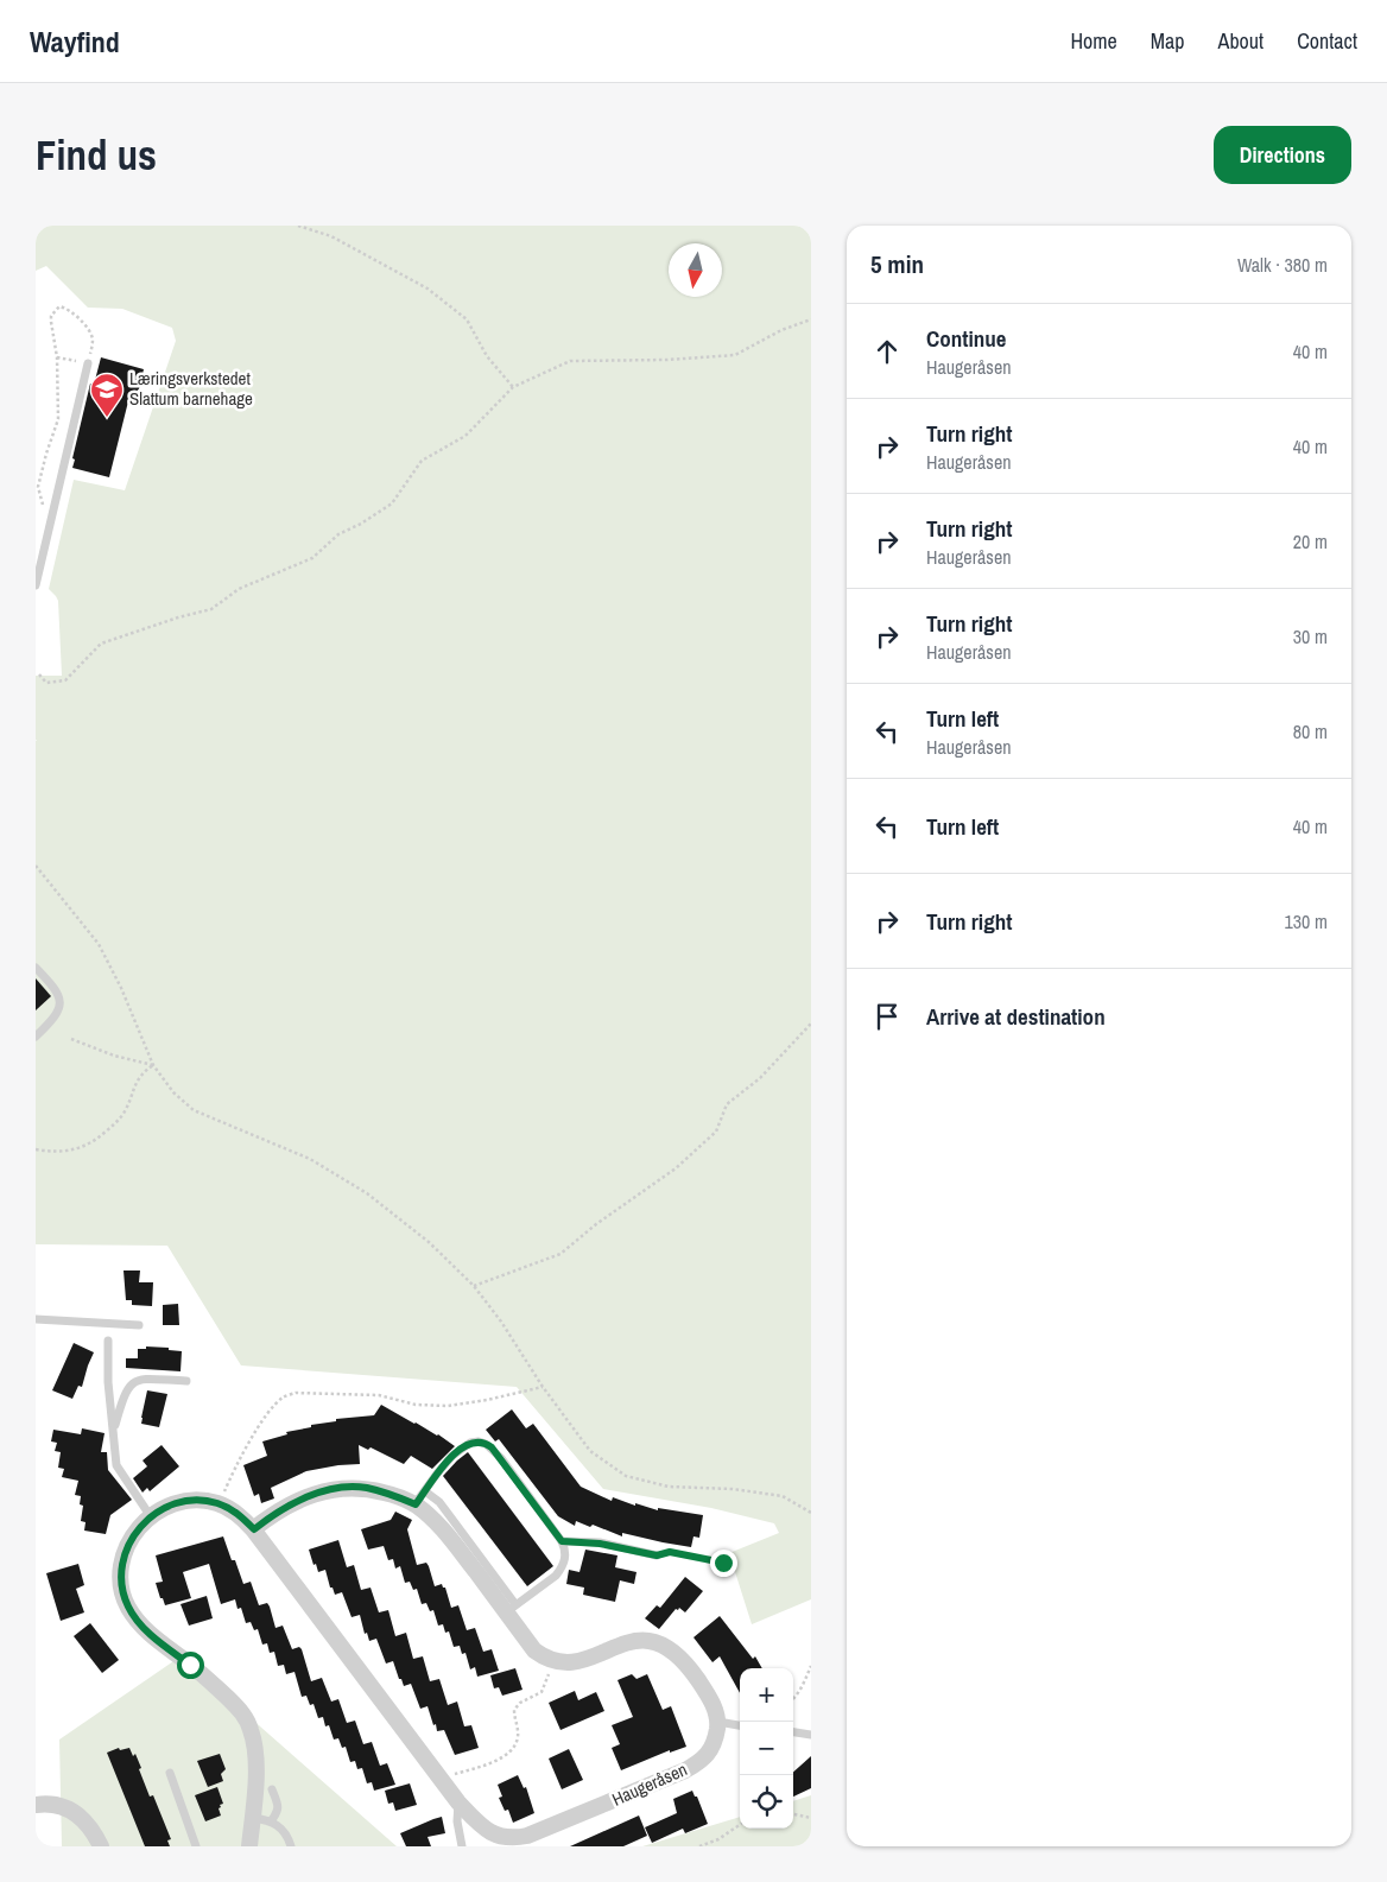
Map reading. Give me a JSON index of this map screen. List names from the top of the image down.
{
  "streets": {
    "street": ["Haugeråsen"]
  },
  "places": {
    "school or university": ["Læringsverkstedet Slattum barnehage"]
  },
  "north": "bottom",
  "page": {
    "header": "Wayfind",
    "nav": [
      "Home",
      "Map",
      "About",
      "Contact"
    ],
    "buttons": "Directions",
    "title": "Find us",
    "heading": ["5 min", "Walk · 380 m"],
    "list": [
      ["Continue", "Haugeråsen", "40 m"],
      ["Turn right", "Haugeråsen", "40 m"],
      ["Turn right", "Haugeråsen", "20 m"],
      ["Turn right", "Haugeråsen", "30 m"],
      ["Turn left", "Haugeråsen", "80 m"],
      ["Turn left", "40 m"],
      ["Turn right", "130 m"],
      "Arrive at destination"
    ],
    "map_buttons": ["+", "−"]
  }
}
